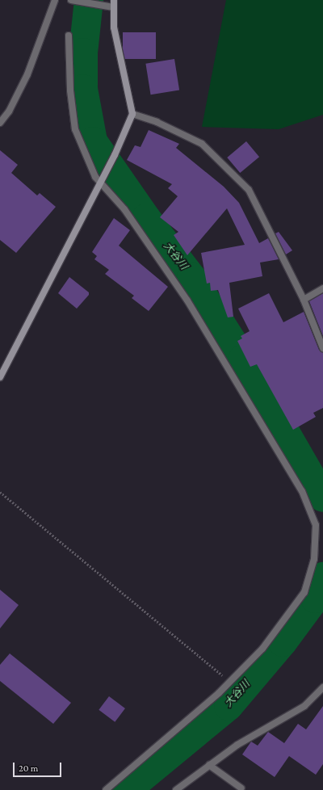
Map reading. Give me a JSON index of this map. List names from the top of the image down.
{
  "water": ["大谷川"],
  "scale_bar": "20 m"
}
